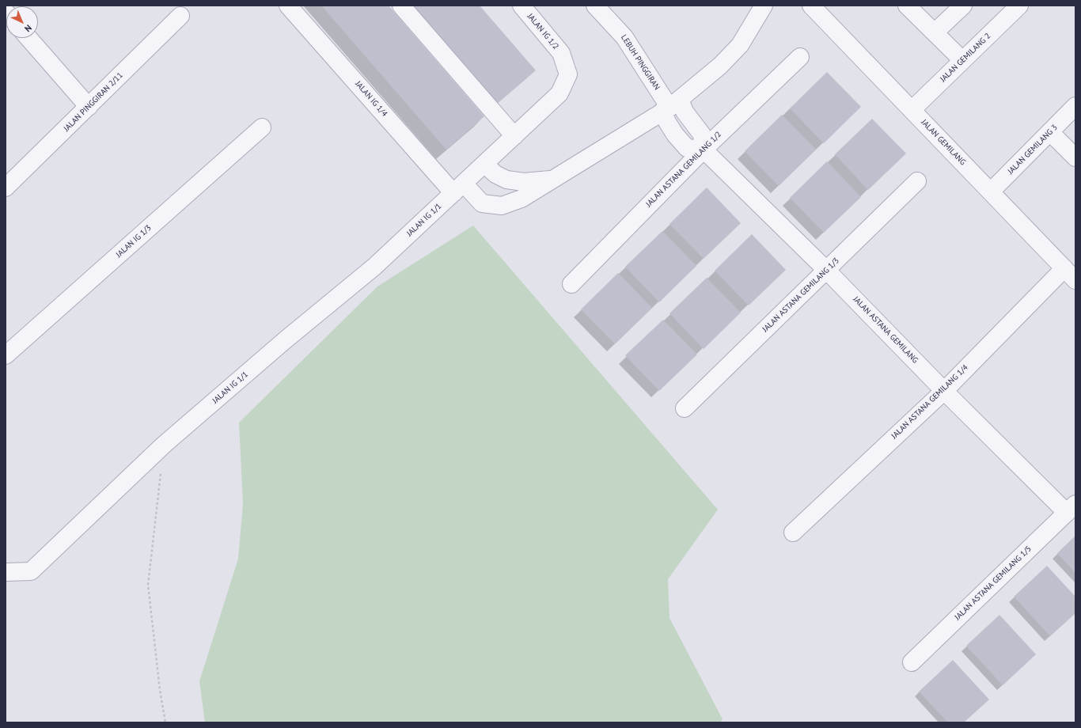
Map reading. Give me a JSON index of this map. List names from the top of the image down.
{
  "streets": {
    "street": [
      "JALAN IG 1/2",
      "JALAN GEMILANG 2",
      "LEBUH PINGGIRAN",
      "JALAN IG 1/4",
      "JALAN PINGGIRAN 2/11",
      "JALAN GEMILANG",
      "JALAN GEMILANG 3",
      "JALAN ASTANA GEMILANG 1/2",
      "JALAN IG 1/1",
      "JALAN IG 1/3",
      "JALAN ASTANA GEMILANG 1/3",
      "JALAN ASTANA GEMILANG",
      "JALAN ASTANA GEMILANG 1/4",
      "JALAN ASTANA GEMILANG 1/5"
    ]
  },
  "crossings": [
    ["JALAN IG 1/2", "JALAN IG 1/1"],
    ["JALAN GEMILANG 2", "JALAN GEMILANG"],
    ["LEBUH PINGGIRAN", "JALAN IG 1/4"],
    ["JALAN IG 1/4", "JALAN IG 1/1"],
    ["JALAN GEMILANG", "JALAN GEMILANG 3"],
    ["JALAN GEMILANG", "JALAN ASTANA GEMILANG 1/4"],
    ["JALAN ASTANA GEMILANG 1/2", "JALAN ASTANA GEMILANG"],
    ["JALAN ASTANA GEMILANG 1/3", "JALAN ASTANA GEMILANG"],
    ["JALAN ASTANA GEMILANG", "JALAN ASTANA GEMILANG 1/4"],
    ["JALAN ASTANA GEMILANG", "JALAN ASTANA GEMILANG 1/5"]
  ],
  "north": "bottom right"
}
